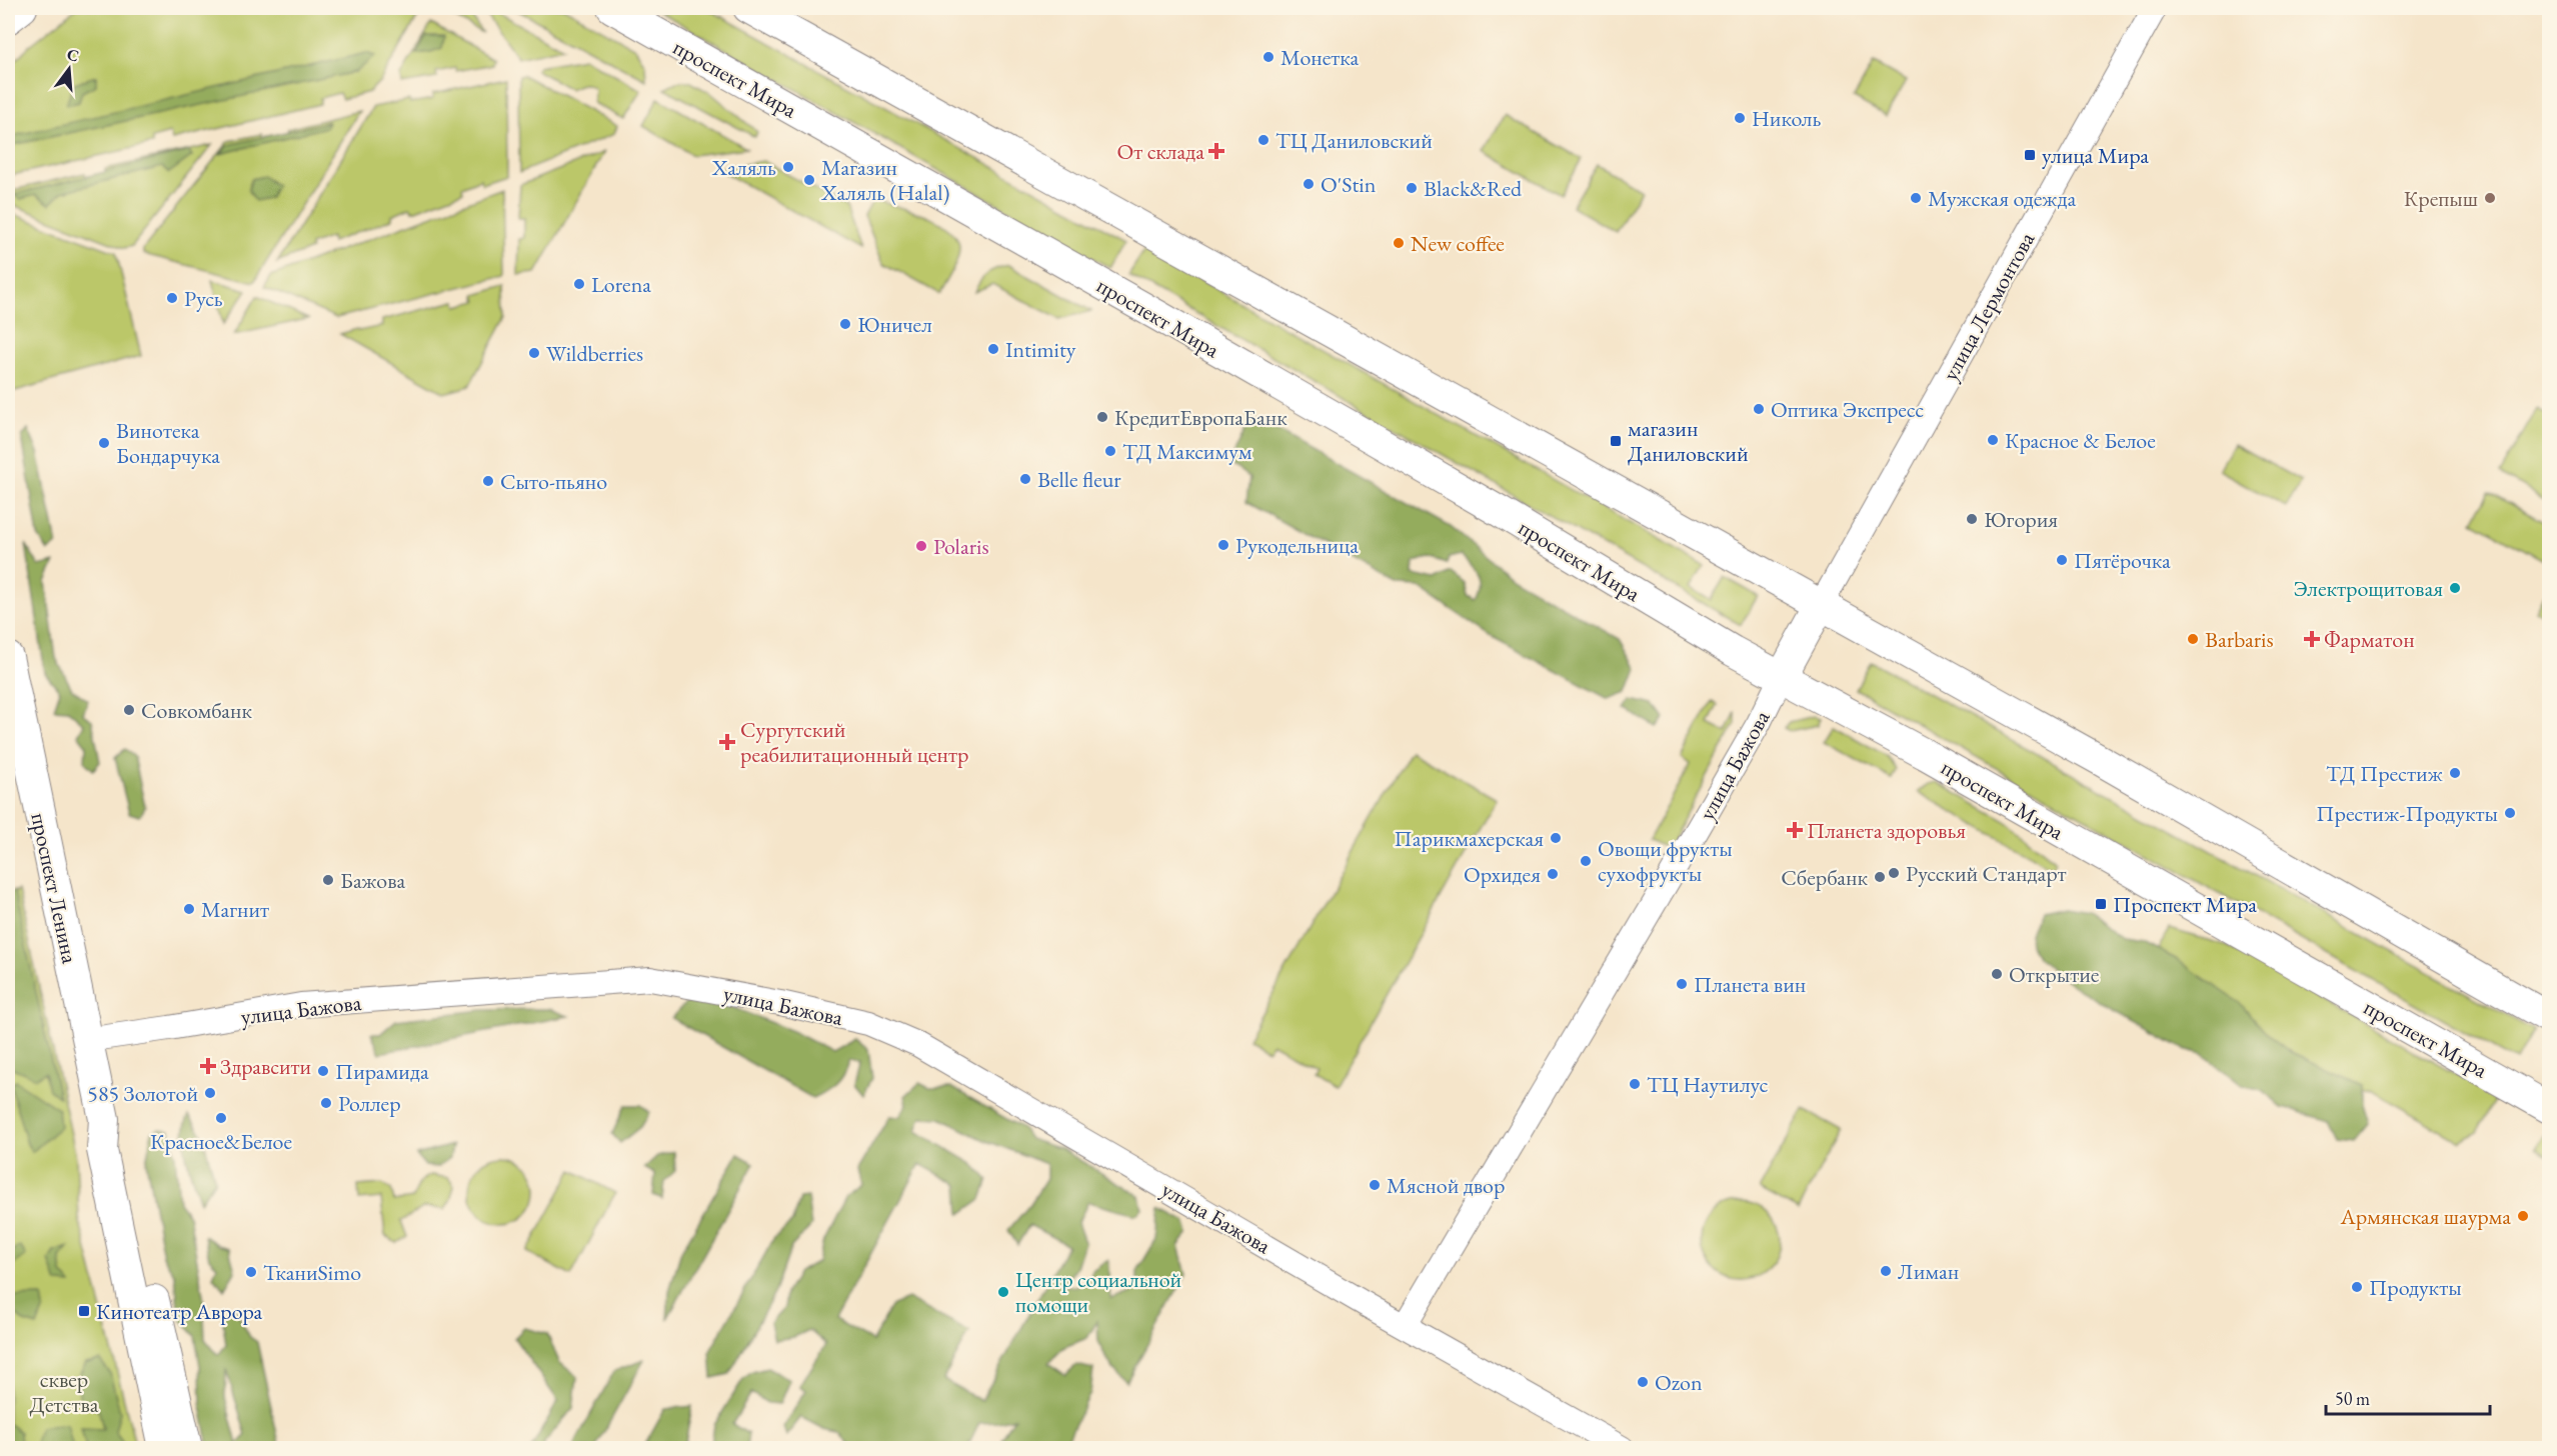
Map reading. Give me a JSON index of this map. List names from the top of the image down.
{
  "streets": {
    "main road": ["проспект Мира", "улица Бажова", "проспект Ленина"],
    "street": ["улица Лермонтова"]
  },
  "crossings": [
    ["проспект Мира", "улица Бажова"],
    ["улица Лермонтова", "улица Бажова"],
    ["улица Бажова", "проспект Ленина"]
  ],
  "parks": ["сквер Детства"],
  "places": {
    "other": [
      "Монетка",
      "Николь",
      "ТЦ Даниловский",
      "Халяль",
      "Магазин Халяль (Halal)",
      "O'Stin",
      "Black&Red",
      "Мужская одежда",
      "Крепыш",
      "New coffee",
      "Lorena",
      "Русь",
      "Юничел",
      "Intimity",
      "Wildberries",
      "Оптика Экспресс",
      "КредитЕвропаБанк",
      "Красное & Белое",
      "Винотека Бондарчука",
      "ТД Максимум",
      "Belle fleur",
      "Сыто-пьяно",
      "Югория",
      "Рукодельница",
      "Polaris",
      "Пятёрочка",
      "Электрощитовая",
      "Barbaris",
      "Совкомбанк",
      "ТД Престиж",
      "Престиж-Продукты",
      "Парикмахерская",
      "Овощи фрукты сухофрукты",
      "Русский Стандарт",
      "Орхидея",
      "Сбербанк",
      "Бажова",
      "Магнит",
      "Открытие",
      "Планета вин",
      "Пирамида",
      "ТЦ Наутилус",
      "585 Золотой",
      "Роллер",
      "Красное&Белое",
      "Мясной двор",
      "Армянская шаурма",
      "Лиман",
      "ТканиSimo",
      "Продукты",
      "Центр социальной помощи",
      "Ozon"
    ],
    "health": [
      "От склада",
      "Фарматон",
      "Сургутский реабилитационный центр",
      "Планета здоровья",
      "Здравсити"
    ],
    "transit": [
      "улица Мира",
      "магазин Даниловский",
      "Проспект Мира",
      "Кинотеатр Аврора"
    ]
  },
  "scale_bar": "50 m",
  "north": "top"
}
